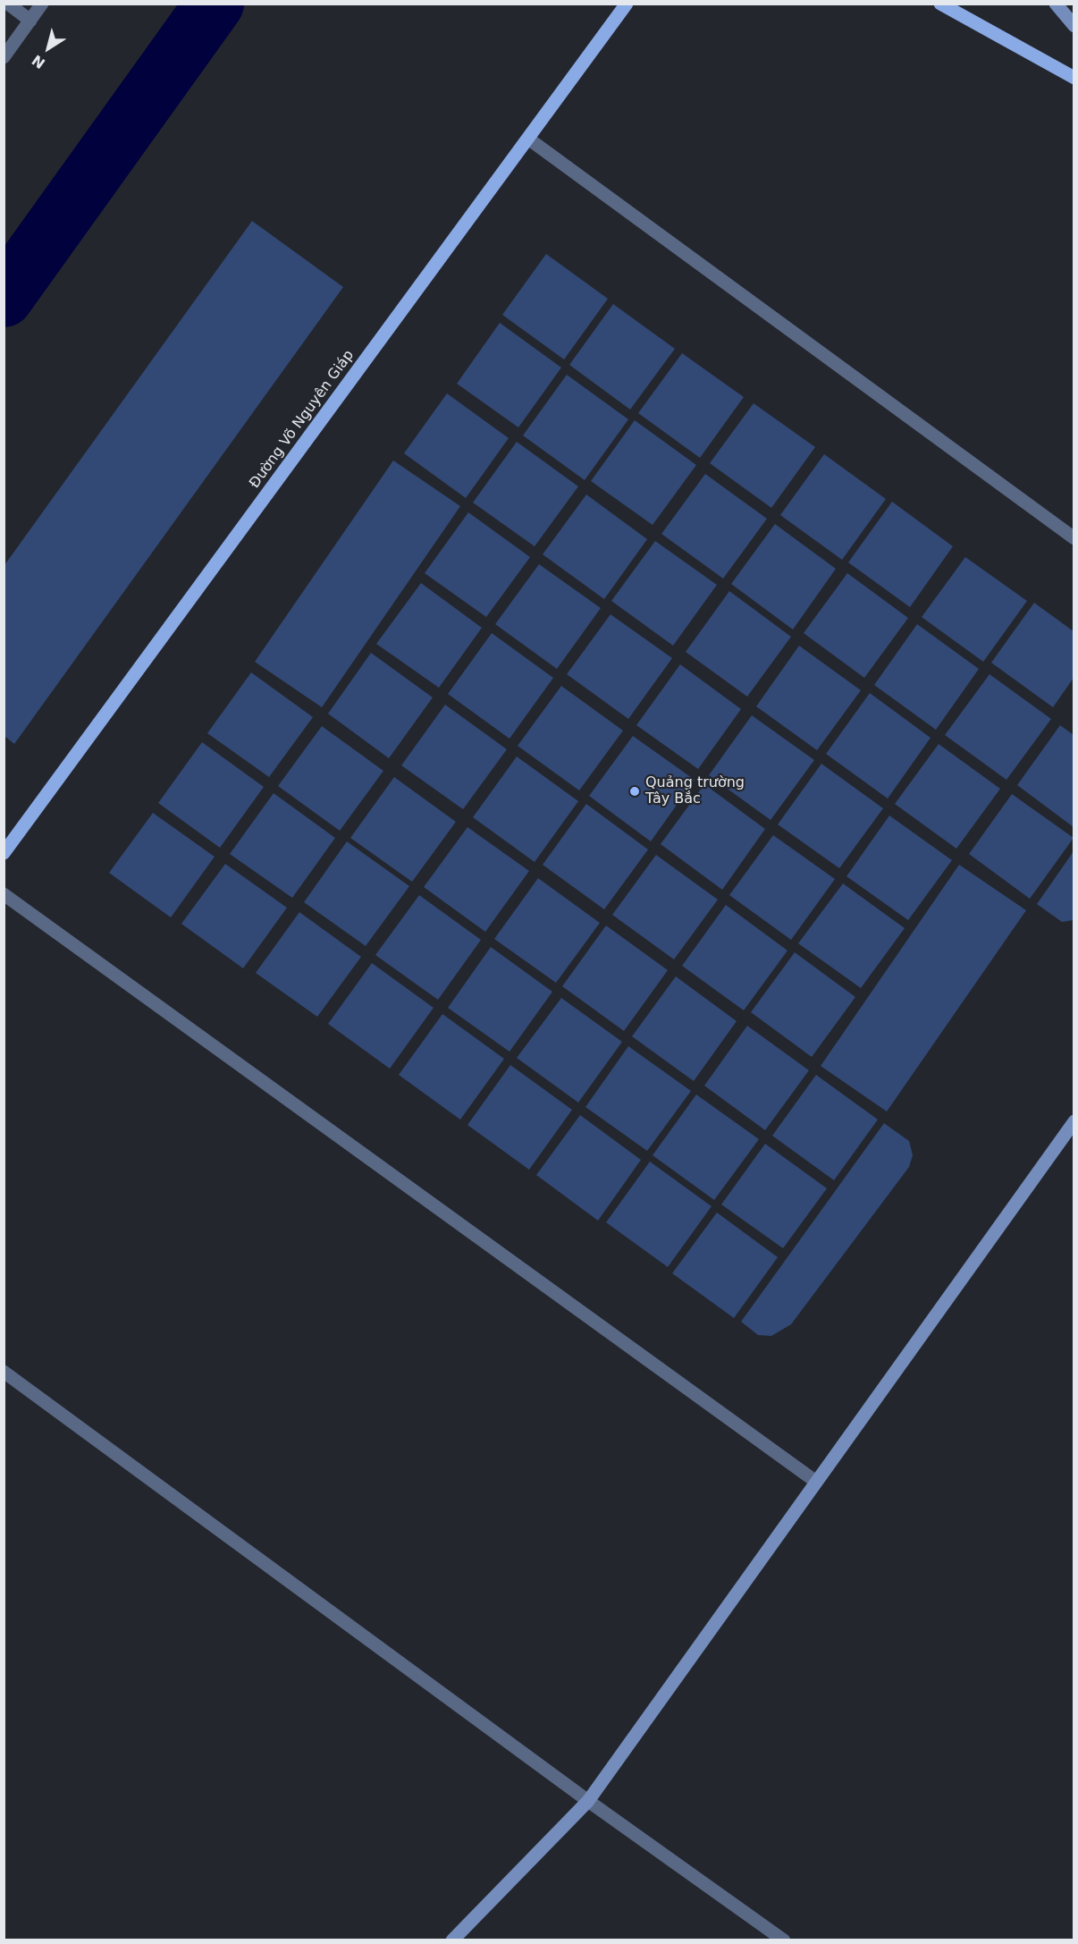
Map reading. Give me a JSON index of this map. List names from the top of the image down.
{
  "streets": {
    "main road": ["Đường Võ Nguyên Giáp"]
  },
  "places": ["Quảng trường Tây Bắc"],
  "north": "bottom left"
}
